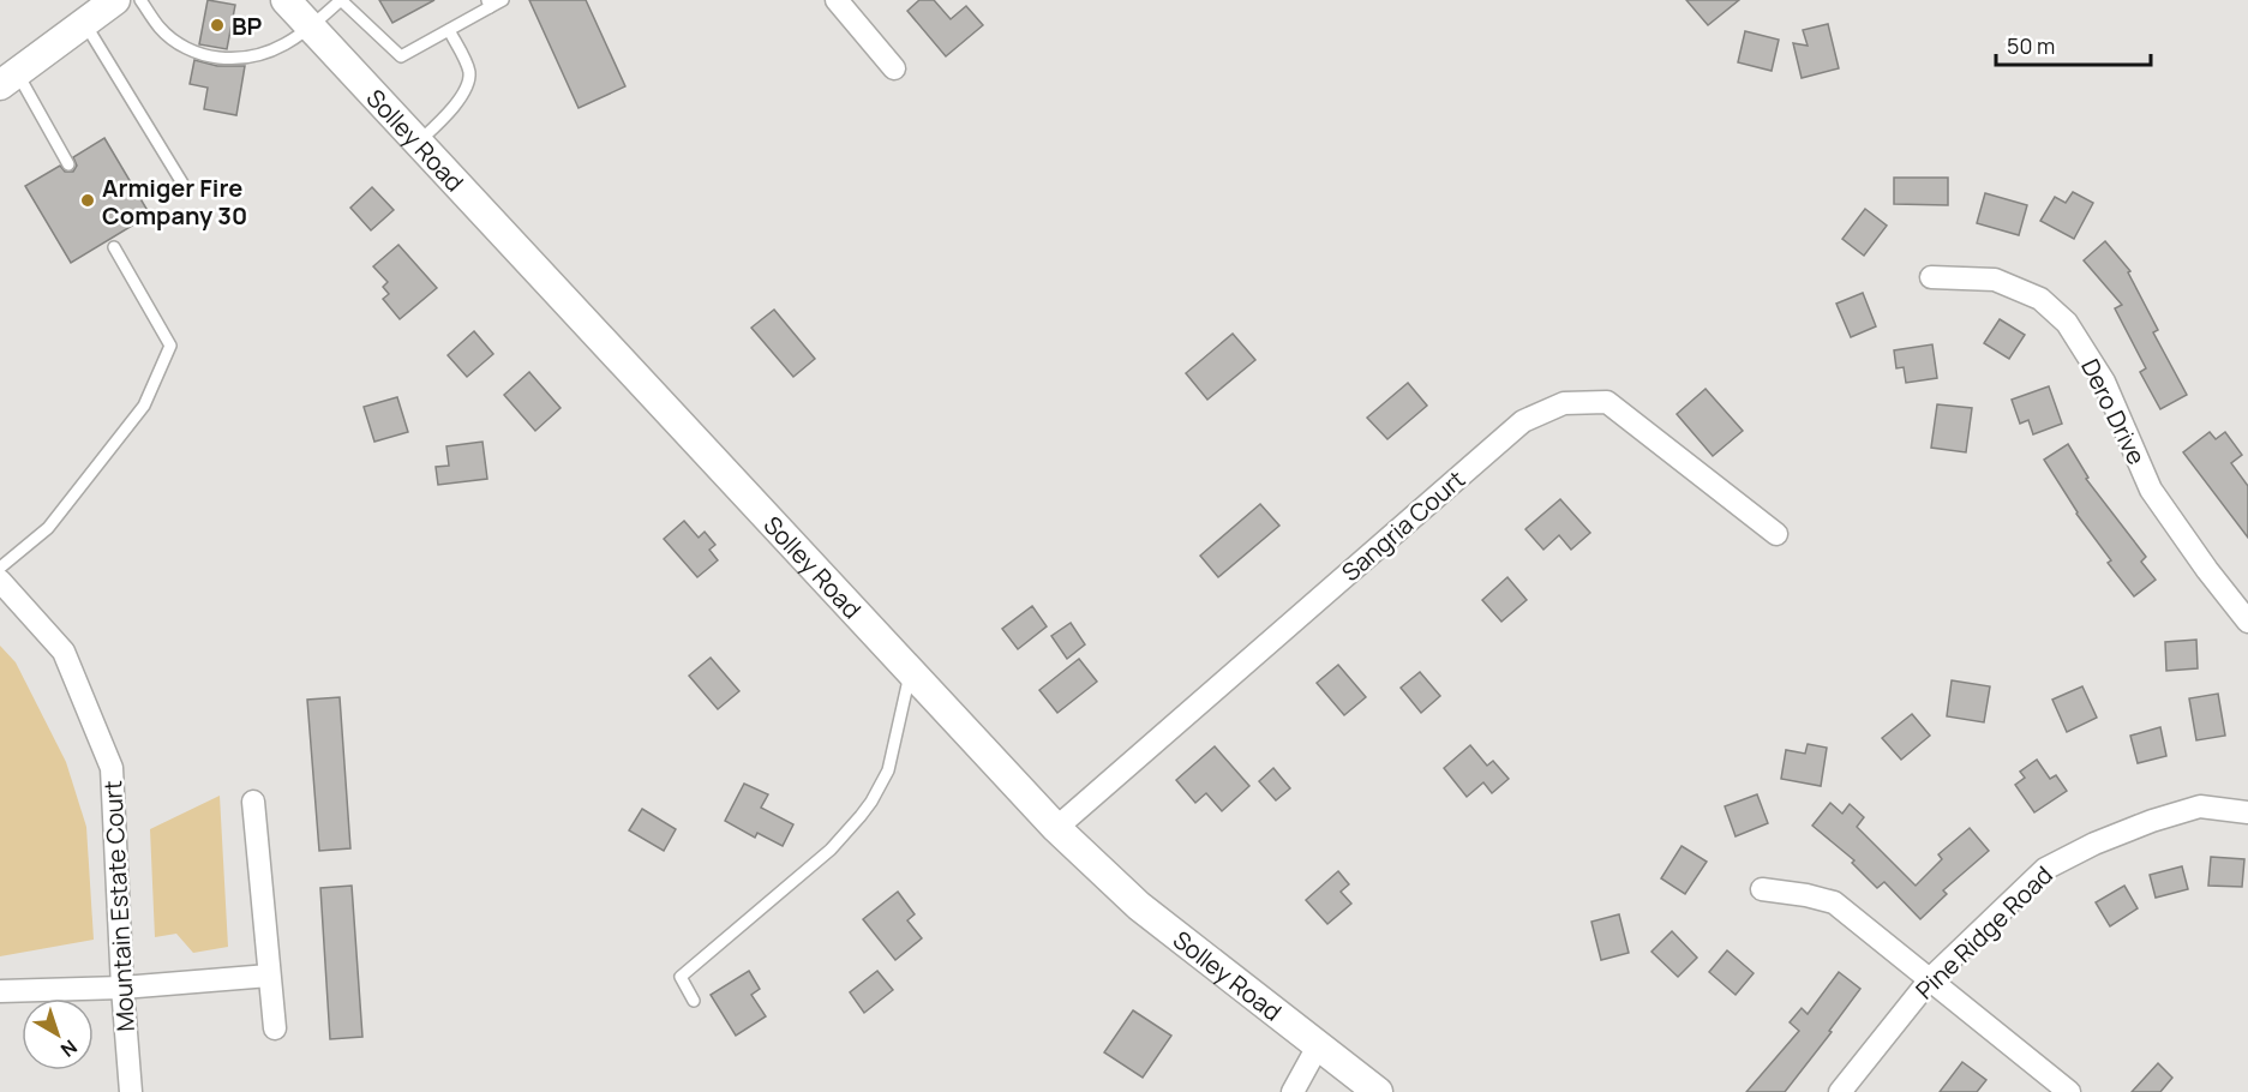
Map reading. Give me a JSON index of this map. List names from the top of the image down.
{
  "streets": {
    "main road": ["Solley Road"],
    "street": [
      "Dero Drive",
      "Sangria Court",
      "Mountain Estate Court",
      "Pine Ridge Road"
    ]
  },
  "crossings": [
    ["Solley Road", "Sangria Court"]
  ],
  "places": ["BP", "Armiger Fire Company 30"],
  "scale_bar": "50 m",
  "north": "bottom right"
}
